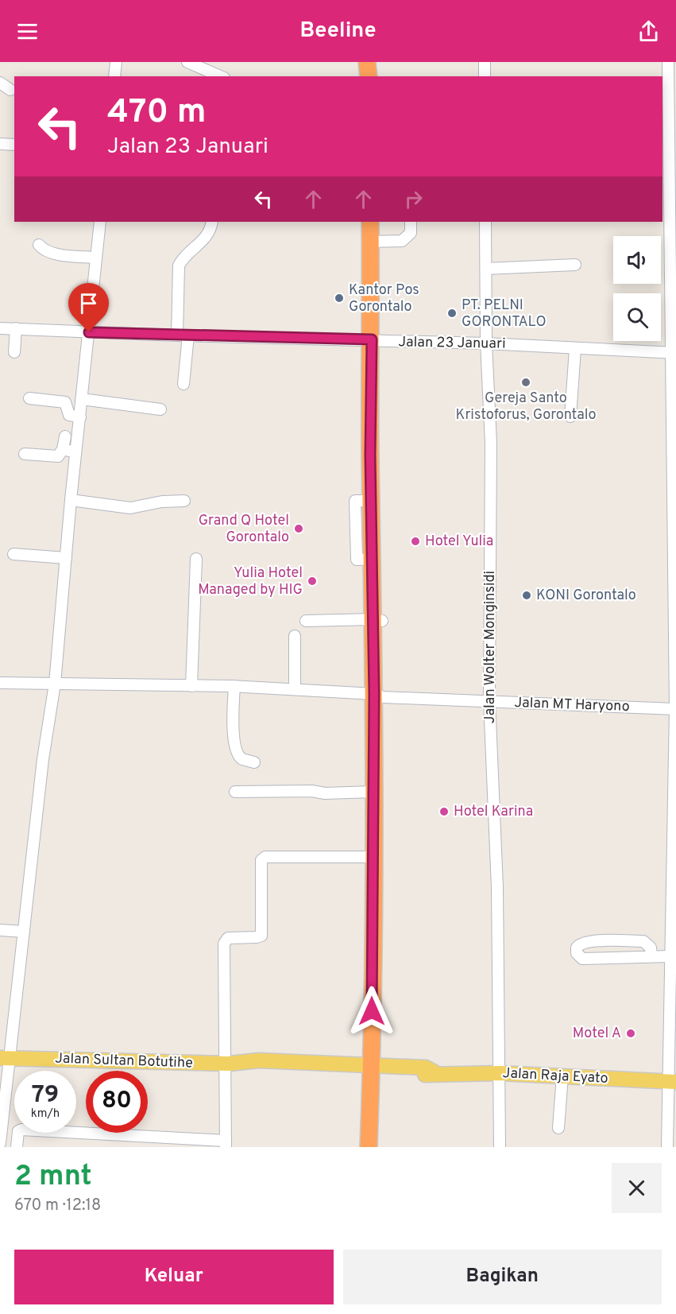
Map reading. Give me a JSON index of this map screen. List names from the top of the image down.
{
  "streets": {
    "main road": ["Jalan Sultan Botutihe", "Jalan Raja Eyato"],
    "street": ["Jalan 23 Januari", "Jalan Wolter Monginsidi", "Jalan MT Haryono"]
  },
  "crossings": [
    ["Jalan 23 Januari", "Jalan Wolter Monginsidi"],
    ["Jalan Wolter Monginsidi", "Jalan MT Haryono"],
    ["Jalan Wolter Monginsidi", "Jalan Raja Eyato"],
    ["Jalan Sultan Botutihe", "Jalan Raja Eyato"]
  ],
  "places": [
    "Kantor Pos Gorontalo",
    "PT. PELNI GORONTALO",
    "Gereja Santo Kristoforus, Gorontalo",
    "Grand Q Hotel Gorontalo",
    "Hotel Yulia",
    "Yulia Hotel Managed by HIG",
    "KONI Gorontalo",
    "Hotel Karina",
    "Motel A"
  ],
  "page": {
    "header": "Beeline",
    "turn": ["470 m", "Jalan 23 Januari"],
    "speed": "79 km/h",
    "limit": "80",
    "heading": ["2 mnt", "670 m · 12:18"],
    "buttons": ["Keluar", "Bagikan"]
  }
}
